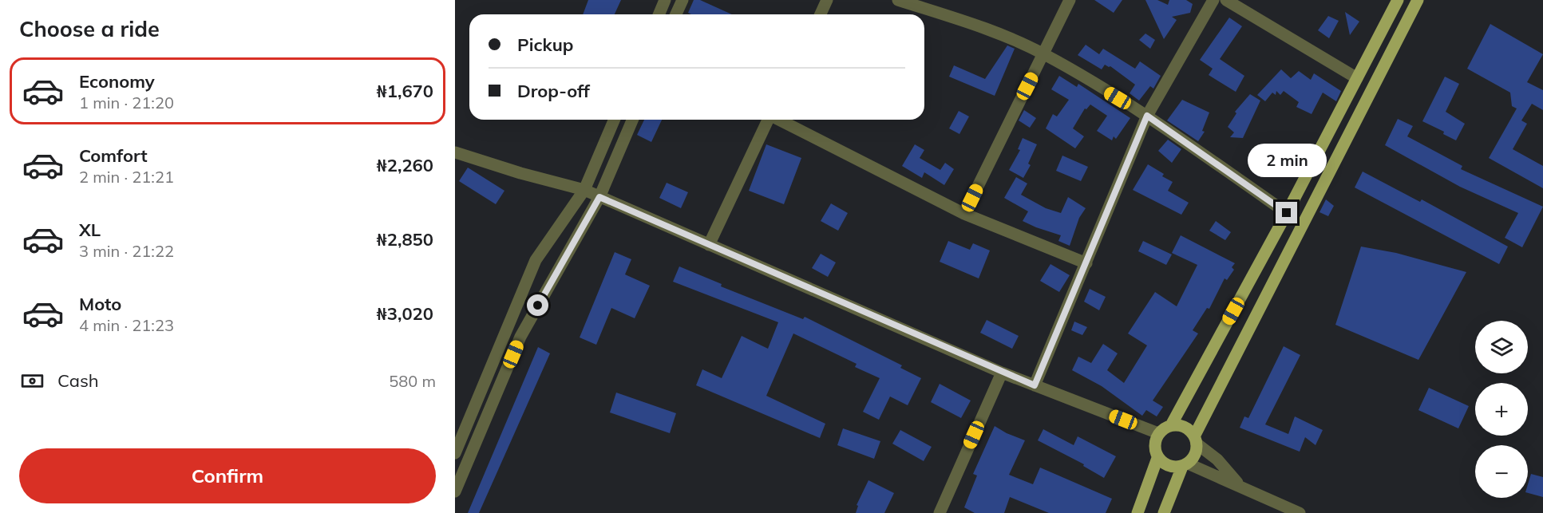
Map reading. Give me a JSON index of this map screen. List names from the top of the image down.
{
  "page": {
    "heading": "Choose a ride",
    "banner": ["Pickup", "Drop-off"],
    "list": [
      {
        "name": "Economy",
        "note": "1 min · 21:20",
        "value": "₦1,670"
      },
      {
        "name": "Comfort",
        "note": "2 min · 21:21",
        "value": "₦2,260"
      },
      {
        "name": "XL",
        "note": "3 min · 21:22",
        "value": "₦2,850"
      },
      {
        "name": "Moto",
        "note": "4 min · 21:23",
        "value": "₦3,020"
      }
    ],
    "bubble": "2 min",
    "map_buttons": ["+", "−"],
    "pay": ["Cash", "580 m"],
    "buttons": "Confirm"
  }
}
